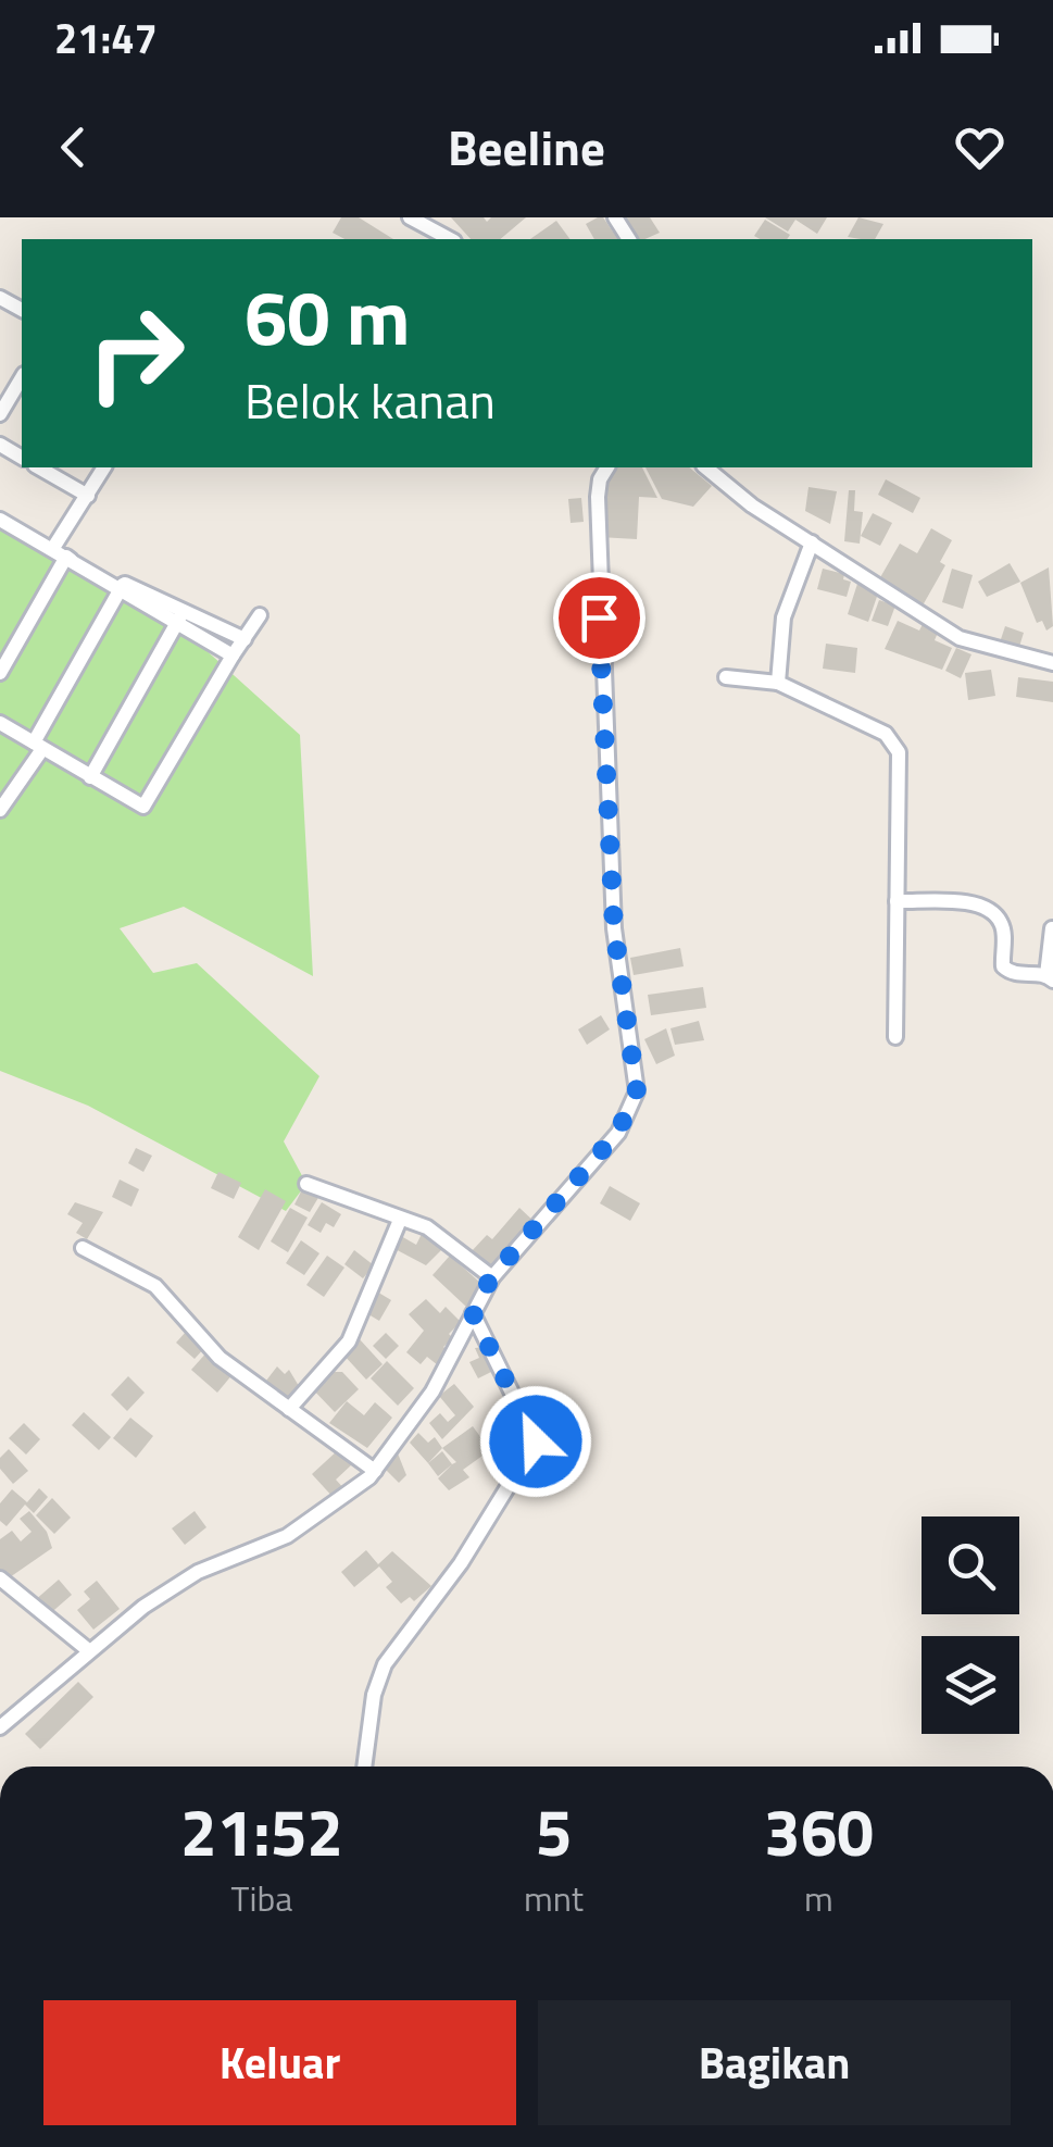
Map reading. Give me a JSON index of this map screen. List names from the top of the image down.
{
  "page": {
    "status": "21:47",
    "header": "Beeline",
    "turn": ["60 m", "Belok kanan"],
    "eta": [
      "21:52",
      "Tiba",
      "5",
      "mnt",
      "360",
      "m"
    ],
    "buttons": ["Keluar", "Bagikan"]
  }
}
